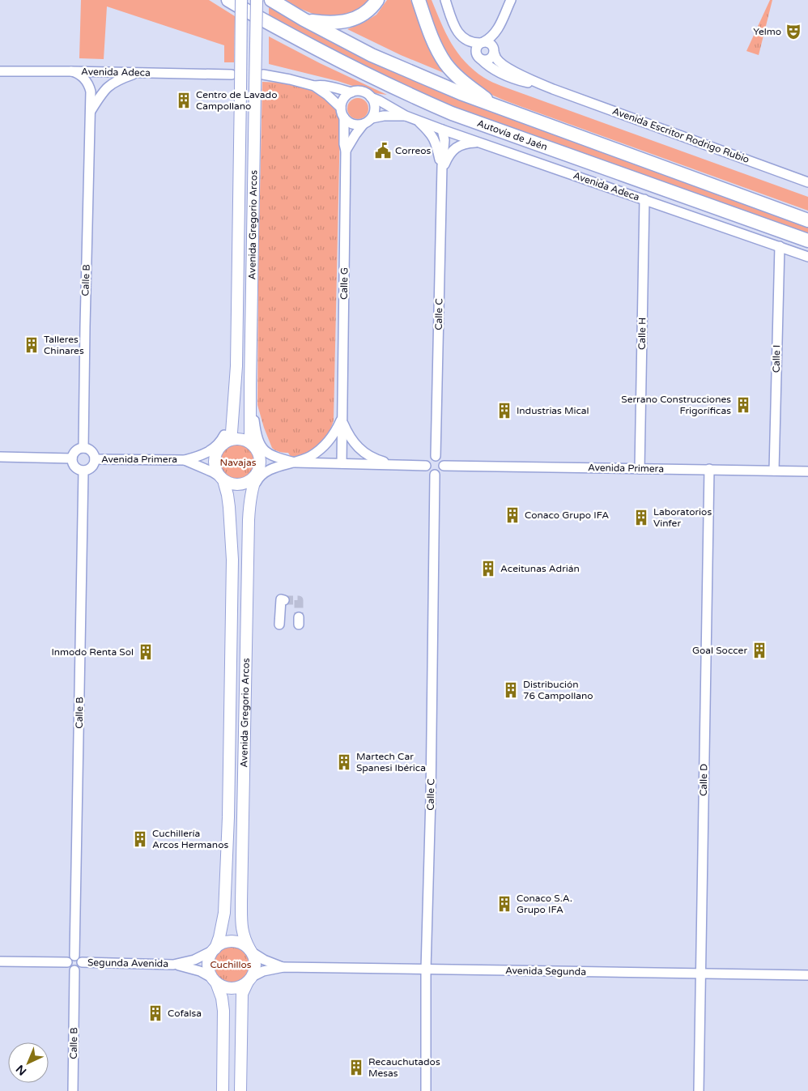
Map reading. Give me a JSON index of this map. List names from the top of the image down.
{
  "streets": {
    "highway": ["Autovía de Jaén"],
    "main road": ["Avenida Gregorio Arcos"],
    "street": [
      "Avenida Adeca",
      "Avenida Escritor Rodrigo Rubio",
      "Calle B",
      "Calle G",
      "Calle C",
      "Calle H",
      "Calle I",
      "Avenida Primera",
      "Calle D",
      "Segunda Avenida",
      "Avenida Segunda"
    ]
  },
  "crossings": [
    ["Avenida Adeca", "Calle B"],
    ["Avenida Adeca", "Calle G"],
    ["Avenida Adeca", "Calle C"],
    ["Avenida Adeca", "Calle H"],
    ["Avenida Adeca", "Calle I"],
    ["Avenida Gregorio Arcos", "Avenida Primera"],
    ["Avenida Gregorio Arcos", "Avenida Segunda"],
    ["Calle B", "Avenida Primera"],
    ["Calle B", "Segunda Avenida"],
    ["Calle C", "Avenida Primera"],
    ["Calle C", "Avenida Segunda"],
    ["Calle H", "Avenida Primera"],
    ["Calle I", "Avenida Primera"],
    ["Avenida Primera", "Calle D"],
    ["Calle D", "Avenida Segunda"]
  ],
  "parks": ["Navajas", "Cuchillos"],
  "places": {
    "theatre": ["Yelmo"],
    "building": [
      "Centro de Lavado Campollano",
      "Talleres Chinares",
      "Serrano Construcciones Frigoríficas",
      "Industrias Mical",
      "Conaco Grupo IFA",
      "Laboratorios Vinfer",
      "Aceitunas Adrián",
      "Goal Soccer",
      "Inmodo Renta Sol",
      "Distribución 76 Campollano",
      "Martech Car Spanesi Ibérica",
      "Cuchillería Arcos Hermanos",
      "Conaco S.A. Grupo IFA",
      "Cofalsa",
      "Recauchutados Mesas"
    ],
    "public building": ["Correos"]
  },
  "north": "bottom left"
}
